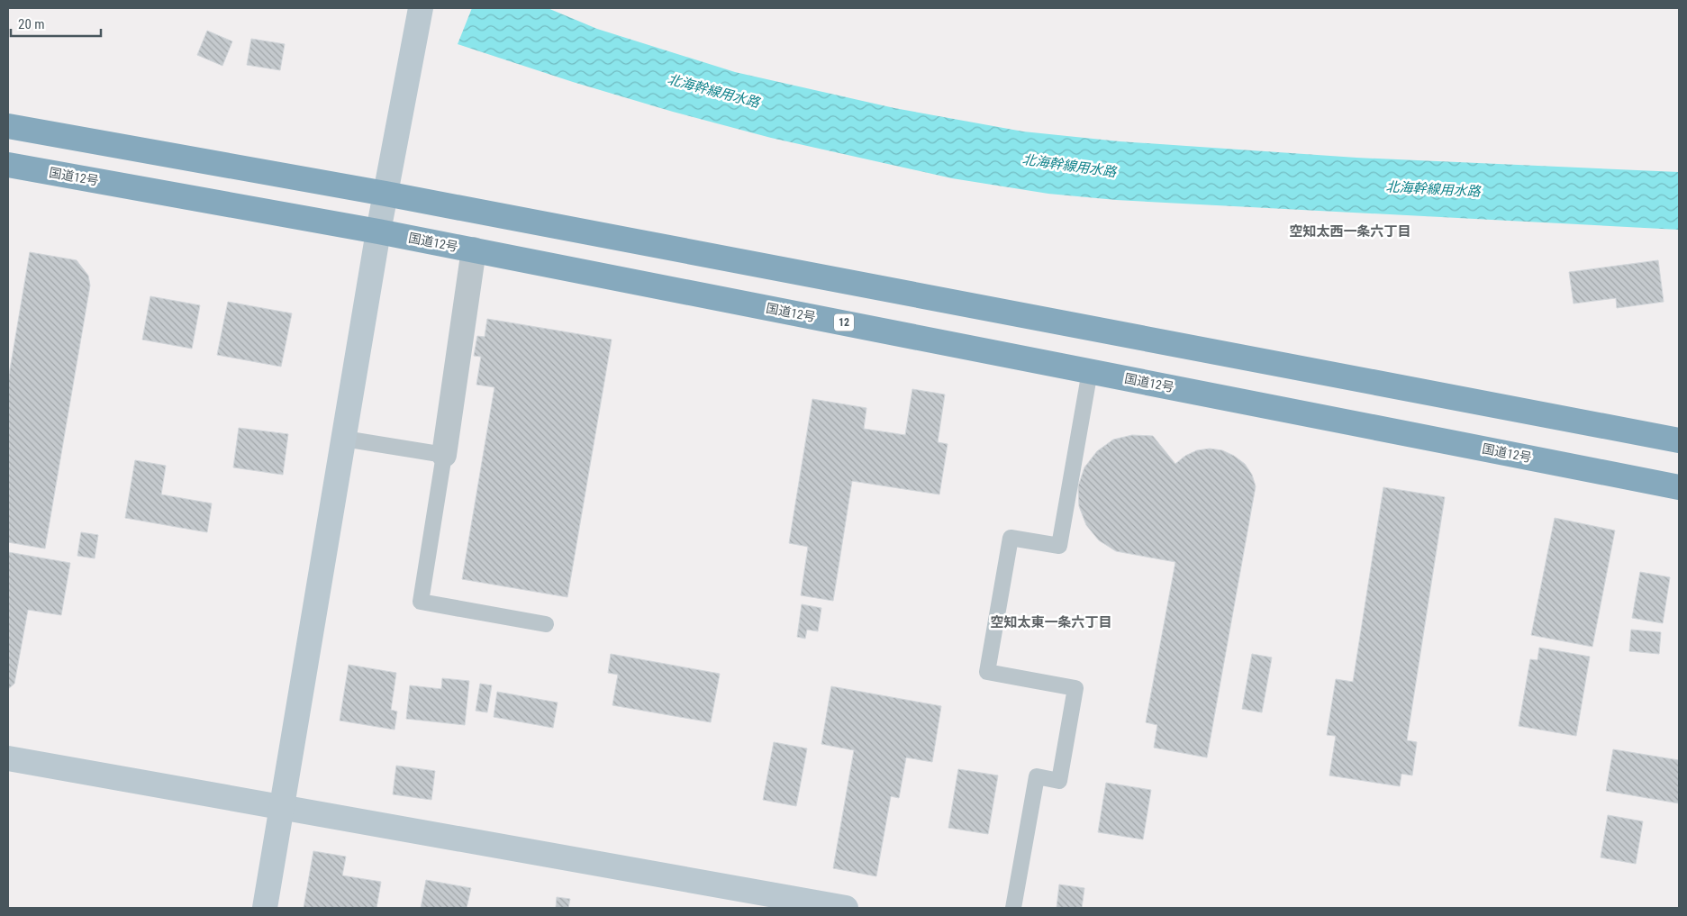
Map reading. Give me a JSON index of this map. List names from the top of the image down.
{
  "streets": {
    "highway": ["国道12号", "12"]
  },
  "districts": ["空知太西一条六丁目", "空知太東一条六丁目"],
  "water": ["北海幹線用水路"],
  "scale_bar": "20 m"
}
